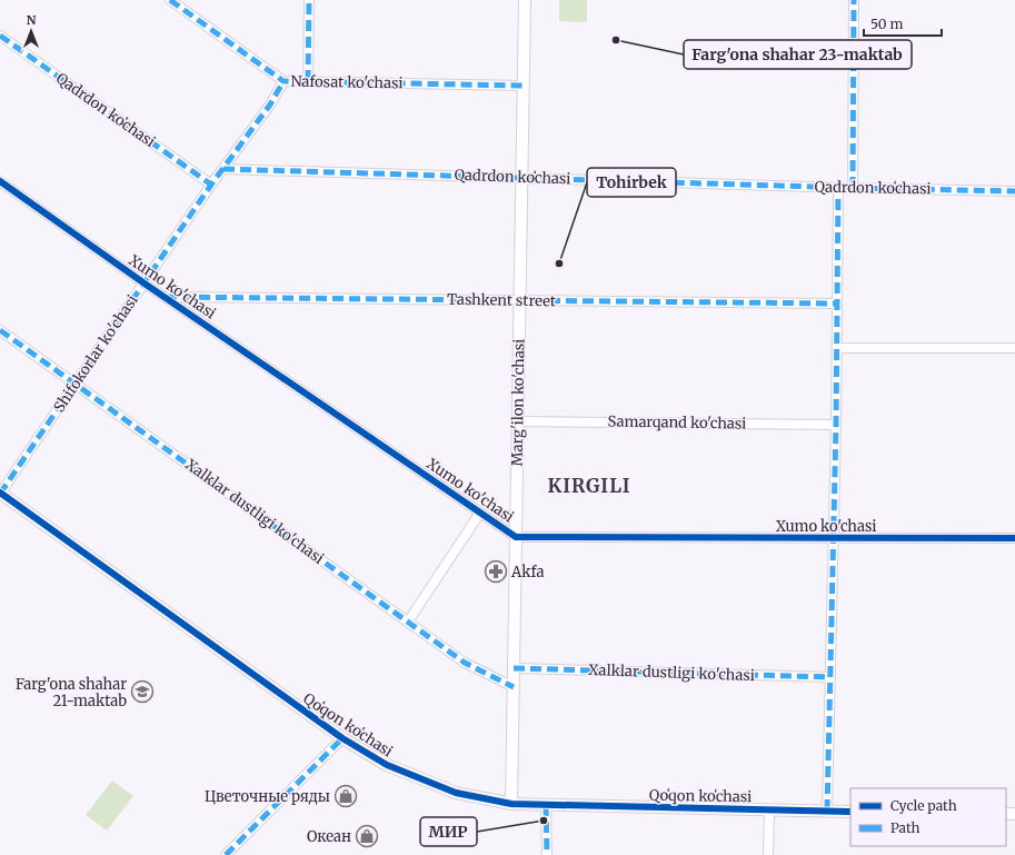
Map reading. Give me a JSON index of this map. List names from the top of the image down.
{
  "streets": {
    "street": [
      "Nafosat ko'chasi",
      "Qadrdon koʻchasi",
      "Xumo ko'chasi",
      "Tashkent street",
      "Shifokorlar ko'chasi",
      "Marg'ilon ko'chasi",
      "Samarqand ko'chasi",
      "Xalklar dustligi ko'chasi",
      "Qoʻqon koʻchasi"
    ]
  },
  "crossings": [
    ["Nafosat ko'chasi", "Shifokorlar ko'chasi"],
    ["Nafosat ko'chasi", "Marg'ilon ko'chasi"],
    ["Qadrdon koʻchasi", "Shifokorlar ko'chasi"],
    ["Qadrdon koʻchasi", "Marg'ilon ko'chasi"],
    ["Xumo ko'chasi", "Tashkent street"],
    ["Xumo ko'chasi", "Shifokorlar ko'chasi"],
    ["Xumo ko'chasi", "Marg'ilon ko'chasi"],
    ["Tashkent street", "Marg'ilon ko'chasi"],
    ["Shifokorlar ko'chasi", "Xalklar dustligi ko'chasi"],
    ["Shifokorlar ko'chasi", "Qoʻqon koʻchasi"],
    ["Marg'ilon ko'chasi", "Samarqand ko'chasi"],
    ["Marg'ilon ko'chasi", "Xalklar dustligi ko'chasi"],
    ["Marg'ilon ko'chasi", "Qoʻqon koʻchasi"]
  ],
  "districts": ["KIRGILI"],
  "places": {
    "other": ["Farg'ona shahar 23-maktab", "Tohirbek", "МИР"],
    "pharmacy": ["Akfa"],
    "school or university": ["Farg'ona shahar 21-maktab"],
    "shop": ["Цветочные ряды", "Океан"]
  },
  "legend": ["Cycle path", "Path"],
  "scale_bar": "50 m",
  "north": "top"
}
